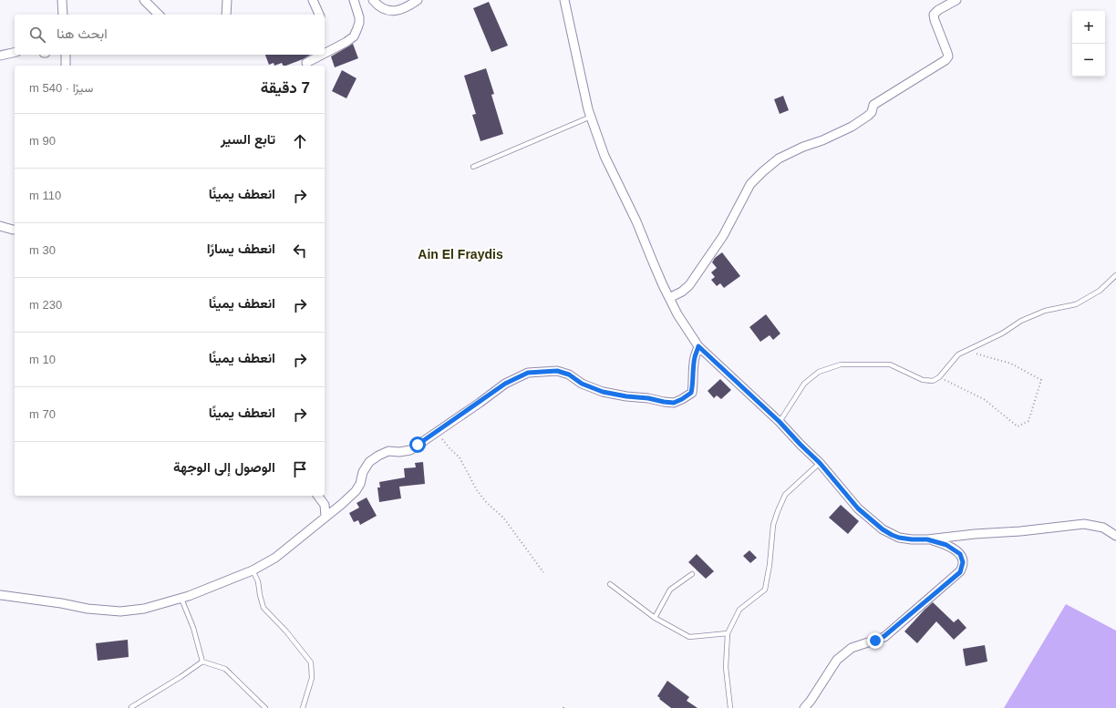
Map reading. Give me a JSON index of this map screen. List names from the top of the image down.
{
  "districts": ["Ain El Fraydis"],
  "page": {
    "map_buttons": ["+", "−"],
    "search": "ابحث هنا",
    "heading": ["7 دقيقة", "سيرًا · 540 m"],
    "list": [
      ["تابع السير", "90 m"],
      ["انعطف يمينًا", "110 m"],
      ["انعطف يسارًا", "30 m"],
      ["انعطف يمينًا", "230 m"],
      ["انعطف يمينًا", "10 m"],
      ["انعطف يمينًا", "70 m"],
      "الوصول إلى الوجهة"
    ]
  }
}
